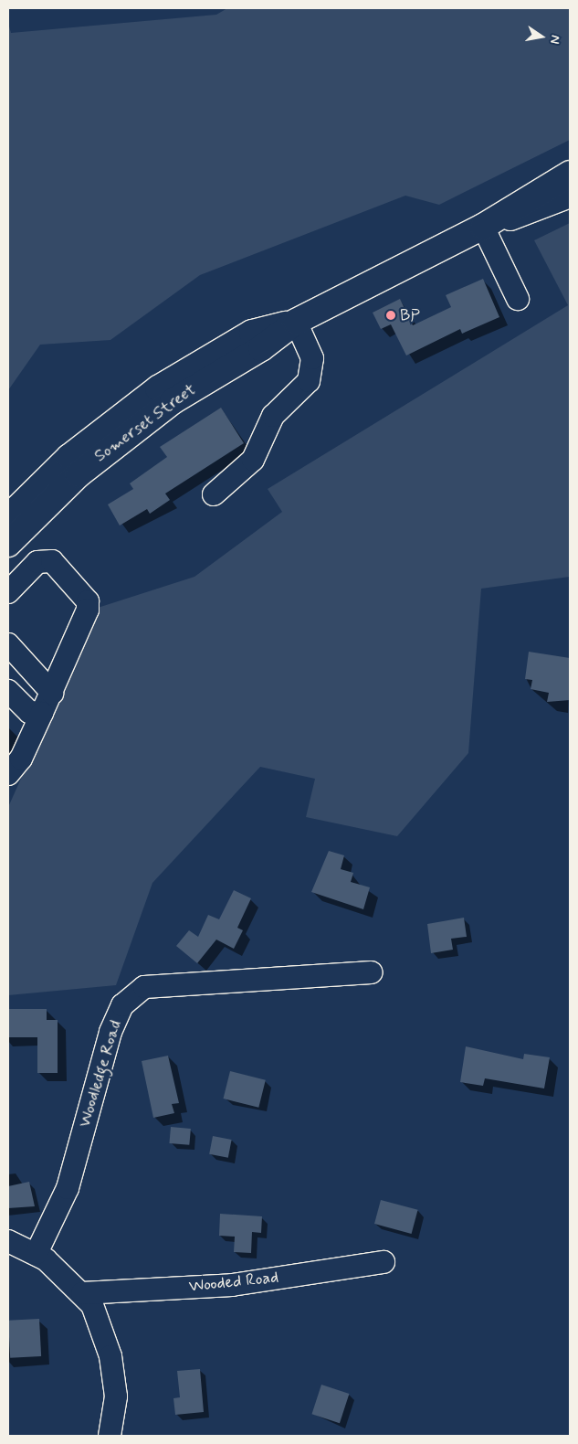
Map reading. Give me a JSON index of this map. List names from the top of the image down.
{
  "streets": {
    "main road": ["Somerset Street"],
    "street": ["Woodledge Road", "Wooded Road"]
  },
  "places": ["BP"],
  "north": "right"
}
